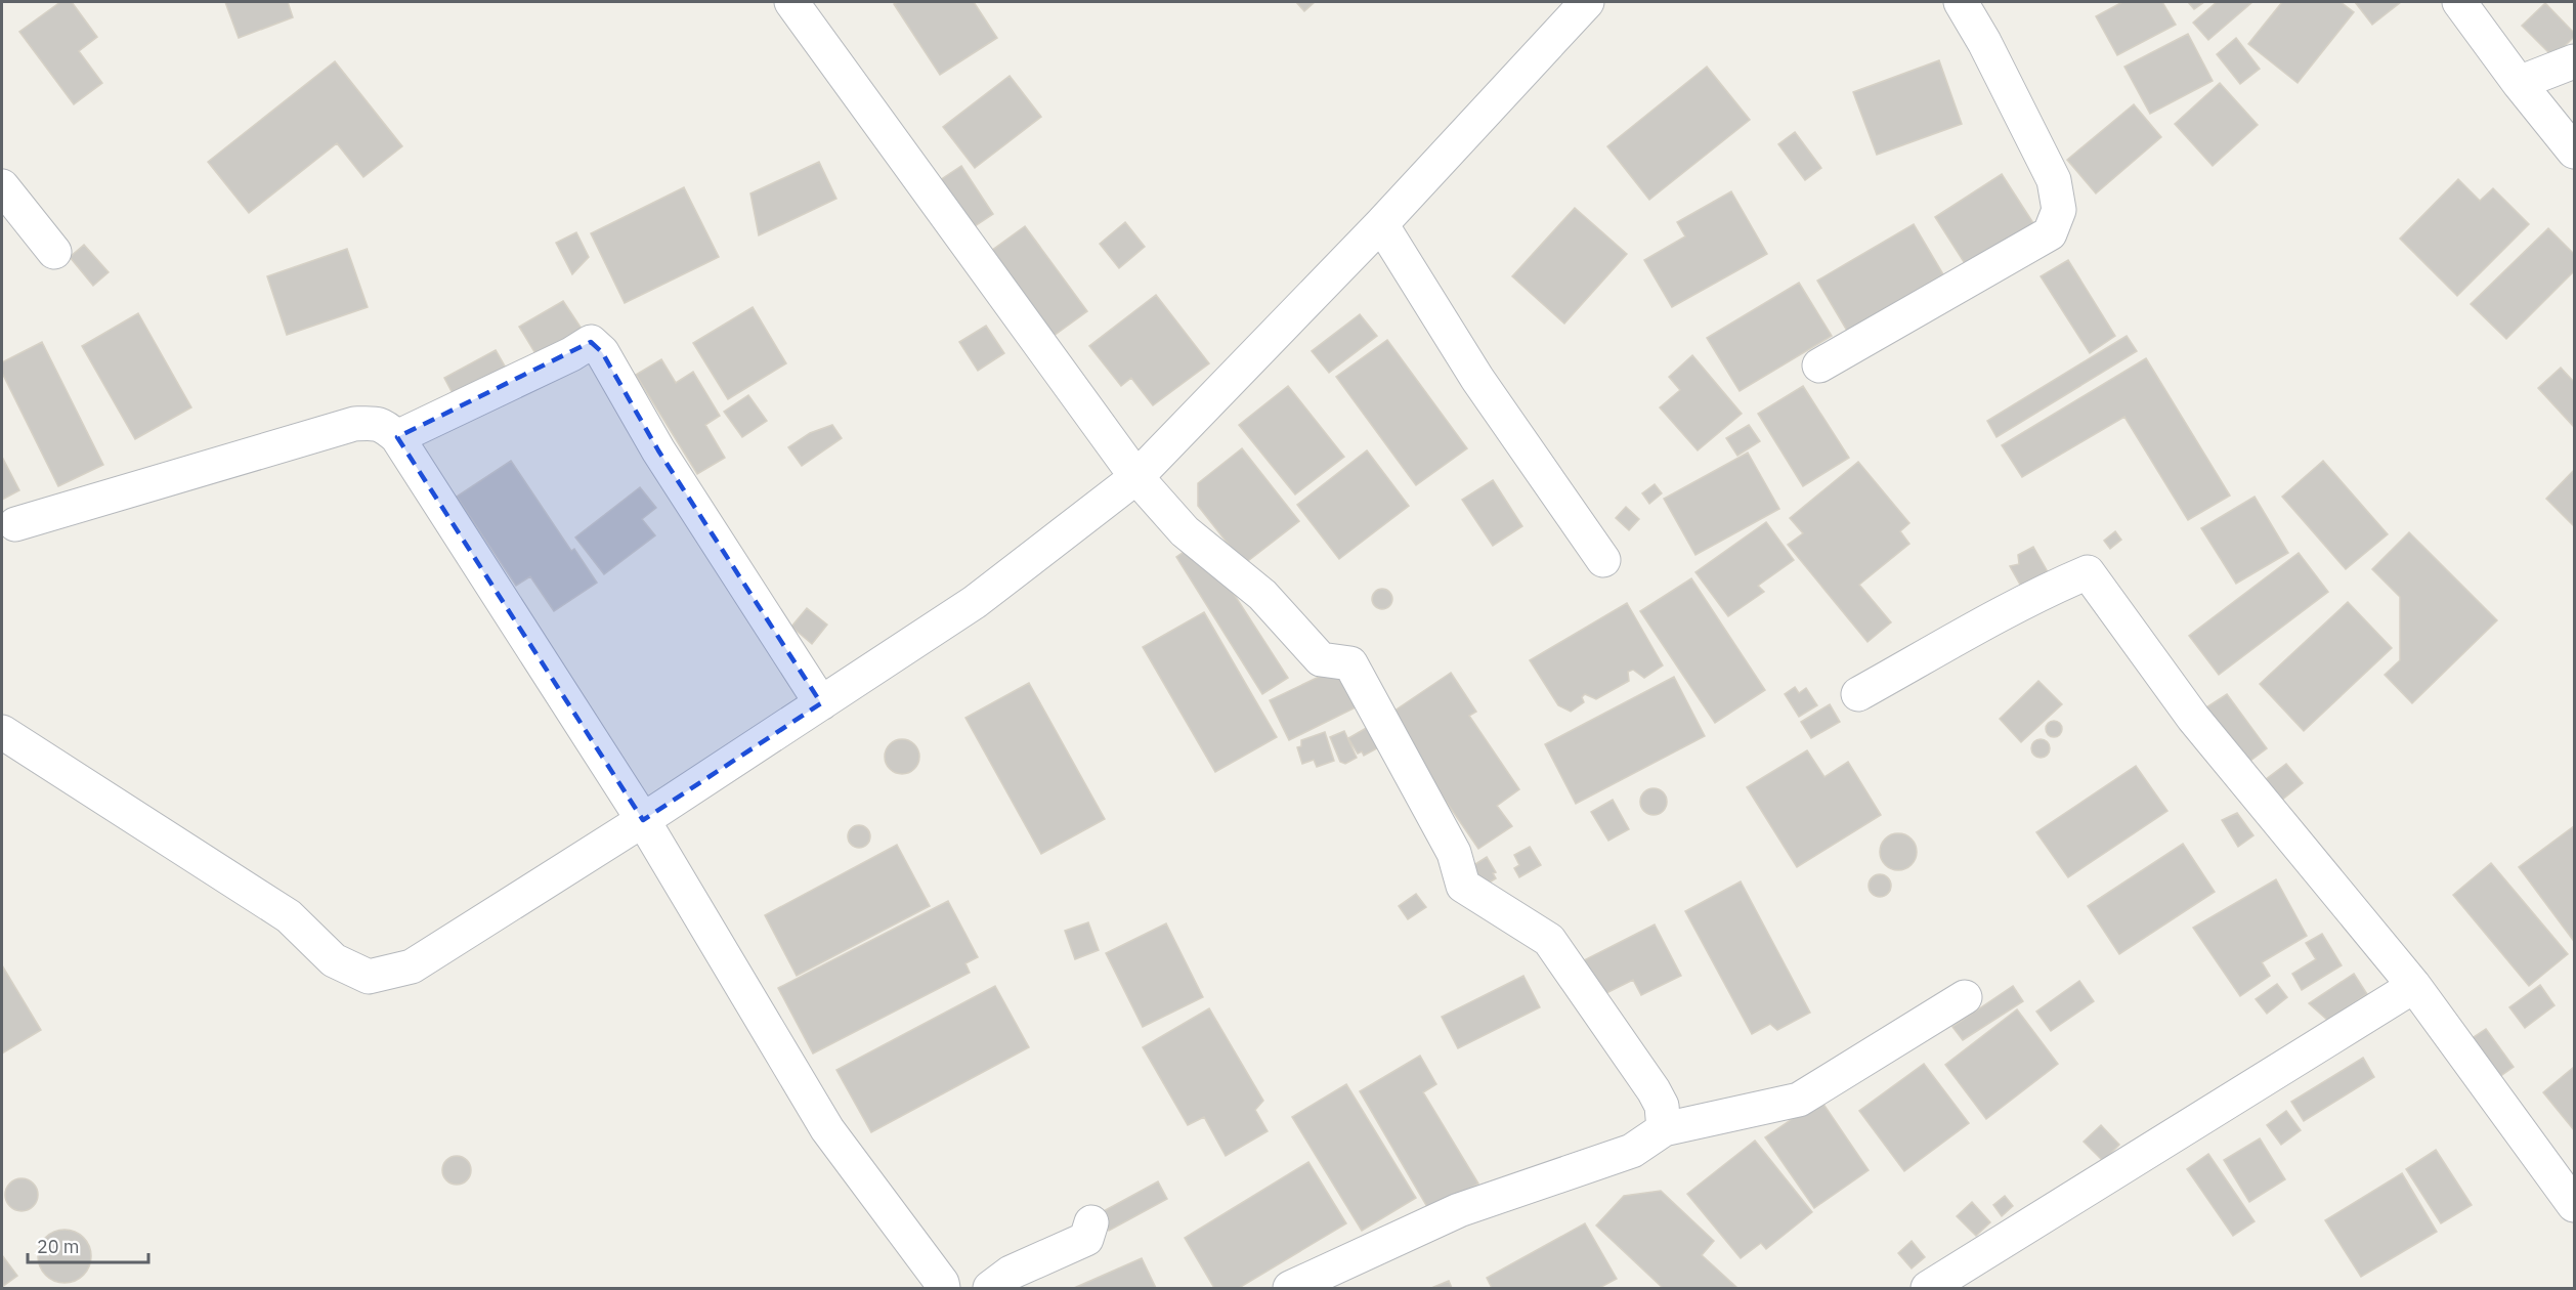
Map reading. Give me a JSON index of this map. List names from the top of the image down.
{
  "scale_bar": "20 m"
}
